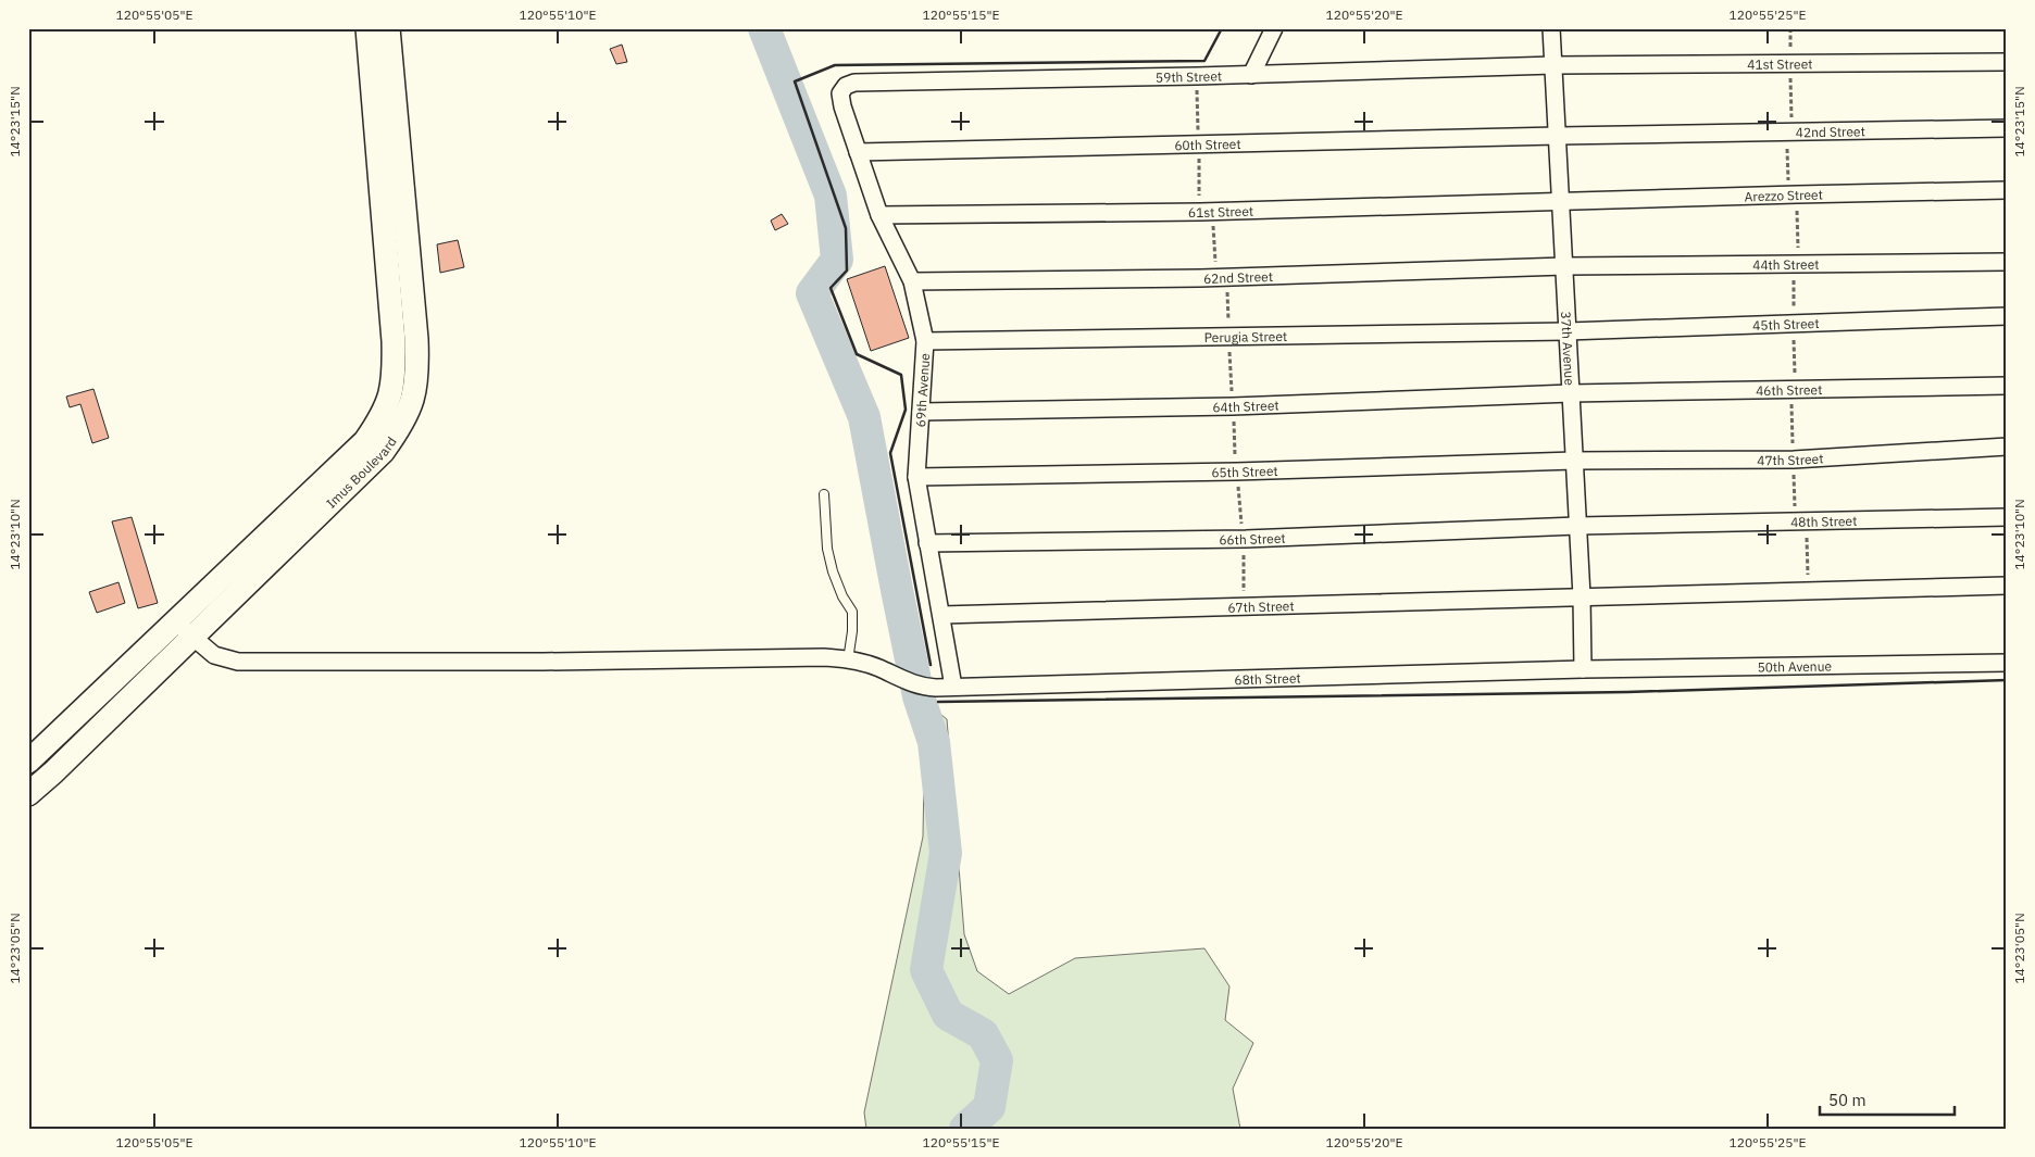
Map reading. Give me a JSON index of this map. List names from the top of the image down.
{
  "streets": {
    "main road": ["Imus Boulevard"],
    "street": [
      "41st Street",
      "59th Street",
      "42nd Street",
      "60th Street",
      "Arezzo Street",
      "61st Street",
      "44th Street",
      "62nd Street",
      "45th Street",
      "Perugia Street",
      "37th Avenue",
      "69th Avenue",
      "46th Street",
      "64th Street",
      "47th Street",
      "65th Street",
      "48th Street",
      "66th Street",
      "67th Street",
      "50th Avenue",
      "68th Street"
    ]
  },
  "crossings": [
    ["41st Street", "59th Street"],
    ["41st Street", "37th Avenue"],
    ["59th Street", "37th Avenue"],
    ["59th Street", "69th Avenue"],
    ["42nd Street", "60th Street"],
    ["42nd Street", "37th Avenue"],
    ["60th Street", "37th Avenue"],
    ["60th Street", "69th Avenue"],
    ["Arezzo Street", "61st Street"],
    ["Arezzo Street", "37th Avenue"],
    ["61st Street", "37th Avenue"],
    ["61st Street", "69th Avenue"],
    ["44th Street", "62nd Street"],
    ["44th Street", "37th Avenue"],
    ["62nd Street", "37th Avenue"],
    ["62nd Street", "69th Avenue"],
    ["45th Street", "Perugia Street"],
    ["45th Street", "37th Avenue"],
    ["Perugia Street", "37th Avenue"],
    ["Perugia Street", "69th Avenue"],
    ["37th Avenue", "46th Street"],
    ["37th Avenue", "64th Street"],
    ["37th Avenue", "47th Street"],
    ["37th Avenue", "65th Street"],
    ["37th Avenue", "48th Street"],
    ["37th Avenue", "66th Street"],
    ["37th Avenue", "67th Street"],
    ["37th Avenue", "50th Avenue"],
    ["37th Avenue", "68th Street"],
    ["69th Avenue", "64th Street"],
    ["69th Avenue", "65th Street"],
    ["69th Avenue", "66th Street"],
    ["69th Avenue", "67th Street"],
    ["69th Avenue", "68th Street"],
    ["46th Street", "64th Street"],
    ["47th Street", "65th Street"],
    ["Imus Boulevard", "68th Street"],
    ["48th Street", "66th Street"],
    ["50th Avenue", "68th Street"]
  ],
  "scale_bar": "50 m",
  "coordinates": [
    "120°55'05\"E",
    "120°55'10\"E",
    "120°55'15\"E",
    "120°55'20\"E",
    "120°55'25\"E",
    "14°23'15\"N",
    "14°23'10\"N",
    "14°23'05\"N"
  ]
}
